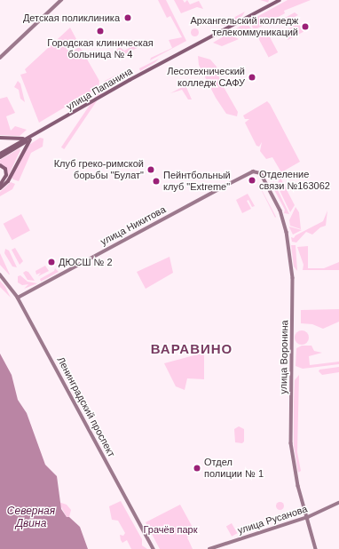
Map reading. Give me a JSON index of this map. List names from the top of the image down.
{
  "streets": {
    "main road": ["улица Папанина"],
    "street": [
      "улица Никитова",
      "улица Воронина",
      "Ленинградский проспект",
      "улица Русанова"
    ]
  },
  "crossings": [
    ["улица Никитова", "улица Воронина"],
    ["улица Никитова", "Ленинградский проспект"],
    ["улица Воронина", "улица Русанова"]
  ],
  "districts": ["ВАРАВИНО"],
  "water": ["Северная Двина"],
  "parks": ["Грачёв парк"],
  "places": [
    "Детская поликлиника",
    "Архангельский колледж телекоммуникаций",
    "Городская клиническая больница № 4",
    "Лесотехнический колледж САФУ",
    "Клуб греко-римской борьбы \"Булат\"",
    "Отделение связи №163062",
    "Пейнтбольный клуб \"Extreme\"",
    "ДЮСШ № 2",
    "Отдел полиции № 1"
  ]
}
